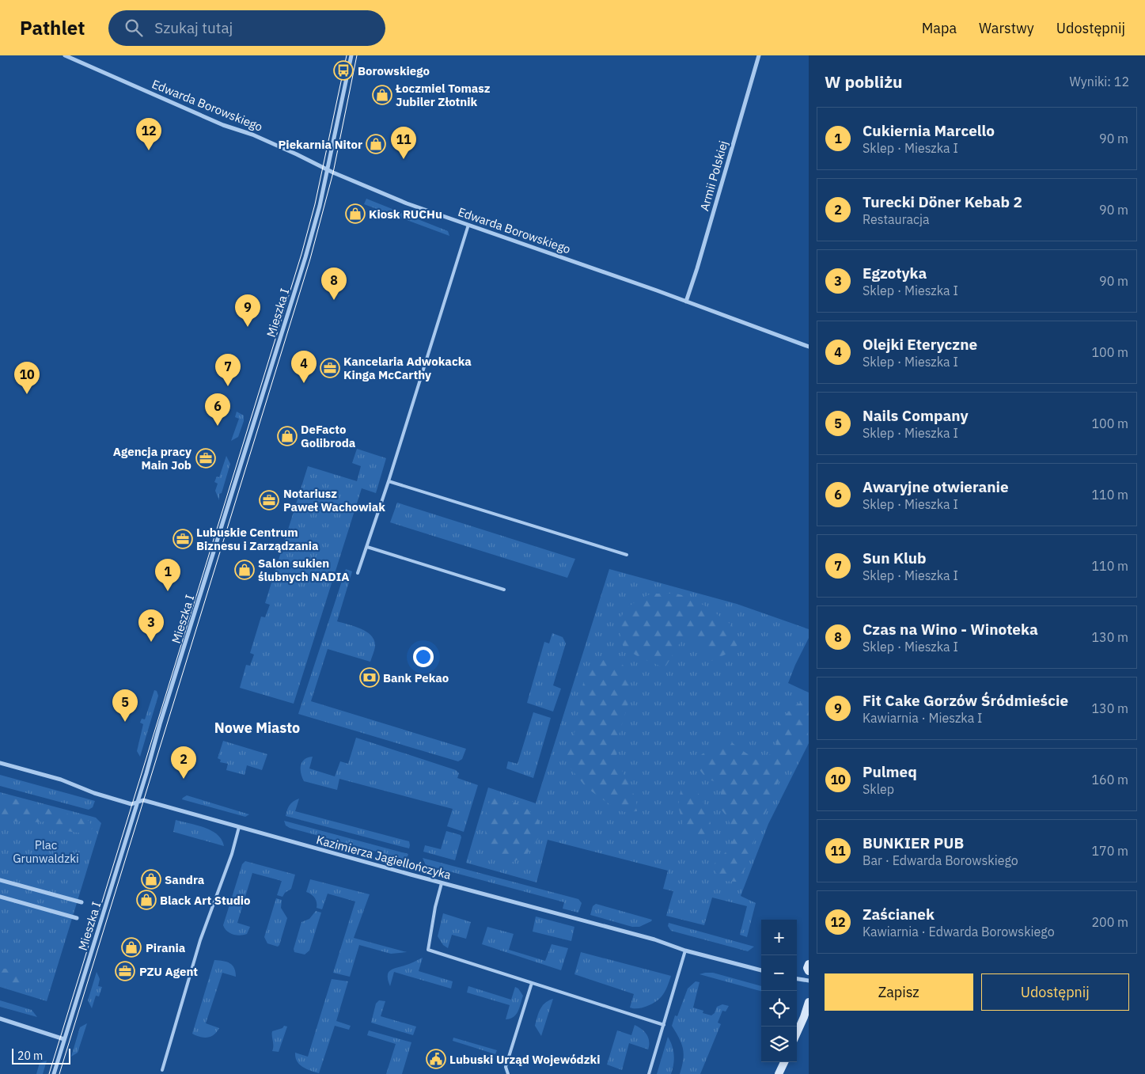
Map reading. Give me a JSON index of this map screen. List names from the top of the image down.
{
  "streets": {
    "street": [
      "Edwarda Borowskiego",
      "Armii Polskiej",
      "Mieszka I",
      "Kazimierza Jagiellończyka"
    ]
  },
  "crossings": [
    ["Edwarda Borowskiego", "Armii Polskiej"],
    ["Edwarda Borowskiego", "Mieszka I"],
    ["Mieszka I", "Kazimierza Jagiellończyka"]
  ],
  "districts": ["Nowe Miasto"],
  "parks": ["Plac Grunwaldzki"],
  "places": {
    "bus stop": ["Borowskiego"],
    "shop": [
      "Łoczmiel Tomasz Jubiler Złotnik",
      "Piekarnia Nitor",
      "Kiosk RUCHu",
      "DeFacto Golibroda",
      "Salon sukien ślubnych NADIA",
      "Sandra",
      "Black Art Studio",
      "Pirania"
    ],
    "office": [
      "Kancelaria Adwokacka Kinga McCarthy",
      "Agencja pracy Main Job",
      "Notariusz Paweł Wachowiak",
      "Lubuskie Centrum Biznesu i Zarządzania",
      "PZU Agent"
    ],
    "bank": ["Bank Pekao"],
    "public building": ["Lubuski Urząd Wojewódzki"]
  },
  "scale_bar": "20 m",
  "page": {
    "header": "Pathlet",
    "search": "Szukaj tutaj",
    "nav": ["Mapa", "Warstwy", "Udostępnij"],
    "heading": ["W pobliżu", "Wyniki: 12"],
    "list": [
      {
        "mark": "1",
        "name": "Cukiernia Marcello",
        "note": "Sklep · Mieszka I",
        "value": "90 m"
      },
      {
        "mark": "2",
        "name": "Turecki Döner Kebab 2",
        "note": "Restauracja",
        "value": "90 m"
      },
      {
        "mark": "3",
        "name": "Egzotyka",
        "note": "Sklep · Mieszka I",
        "value": "90 m"
      },
      {
        "mark": "4",
        "name": "Olejki Eteryczne",
        "note": "Sklep · Mieszka I",
        "value": "100 m"
      },
      {
        "mark": "5",
        "name": "Nails Company",
        "note": "Sklep · Mieszka I",
        "value": "100 m"
      },
      {
        "mark": "6",
        "name": "Awaryjne otwieranie",
        "note": "Sklep · Mieszka I",
        "value": "110 m"
      },
      {
        "mark": "7",
        "name": "Sun Klub",
        "note": "Sklep · Mieszka I",
        "value": "110 m"
      },
      {
        "mark": "8",
        "name": "Czas na Wino - Winoteka",
        "note": "Sklep · Mieszka I",
        "value": "130 m"
      },
      {
        "mark": "9",
        "name": "Fit Cake Gorzów Śródmieście",
        "note": "Kawiarnia · Mieszka I",
        "value": "130 m"
      },
      {
        "mark": "10",
        "name": "Pulmeq",
        "note": "Sklep",
        "value": "160 m"
      },
      {
        "mark": "11",
        "name": "BUNKIER PUB",
        "note": "Bar · Edwarda Borowskiego",
        "value": "170 m"
      },
      {
        "mark": "12",
        "name": "Zaścianek",
        "note": "Kawiarnia · Edwarda Borowskiego",
        "value": "200 m"
      }
    ],
    "pins": [
      "12",
      "11",
      "8",
      "9",
      "4",
      "7",
      "10",
      "6",
      "1",
      "3",
      "5",
      "2"
    ],
    "map_buttons": ["+", "−"],
    "buttons": ["Zapisz", "Udostępnij"],
    "scale": "20 m"
  }
}
